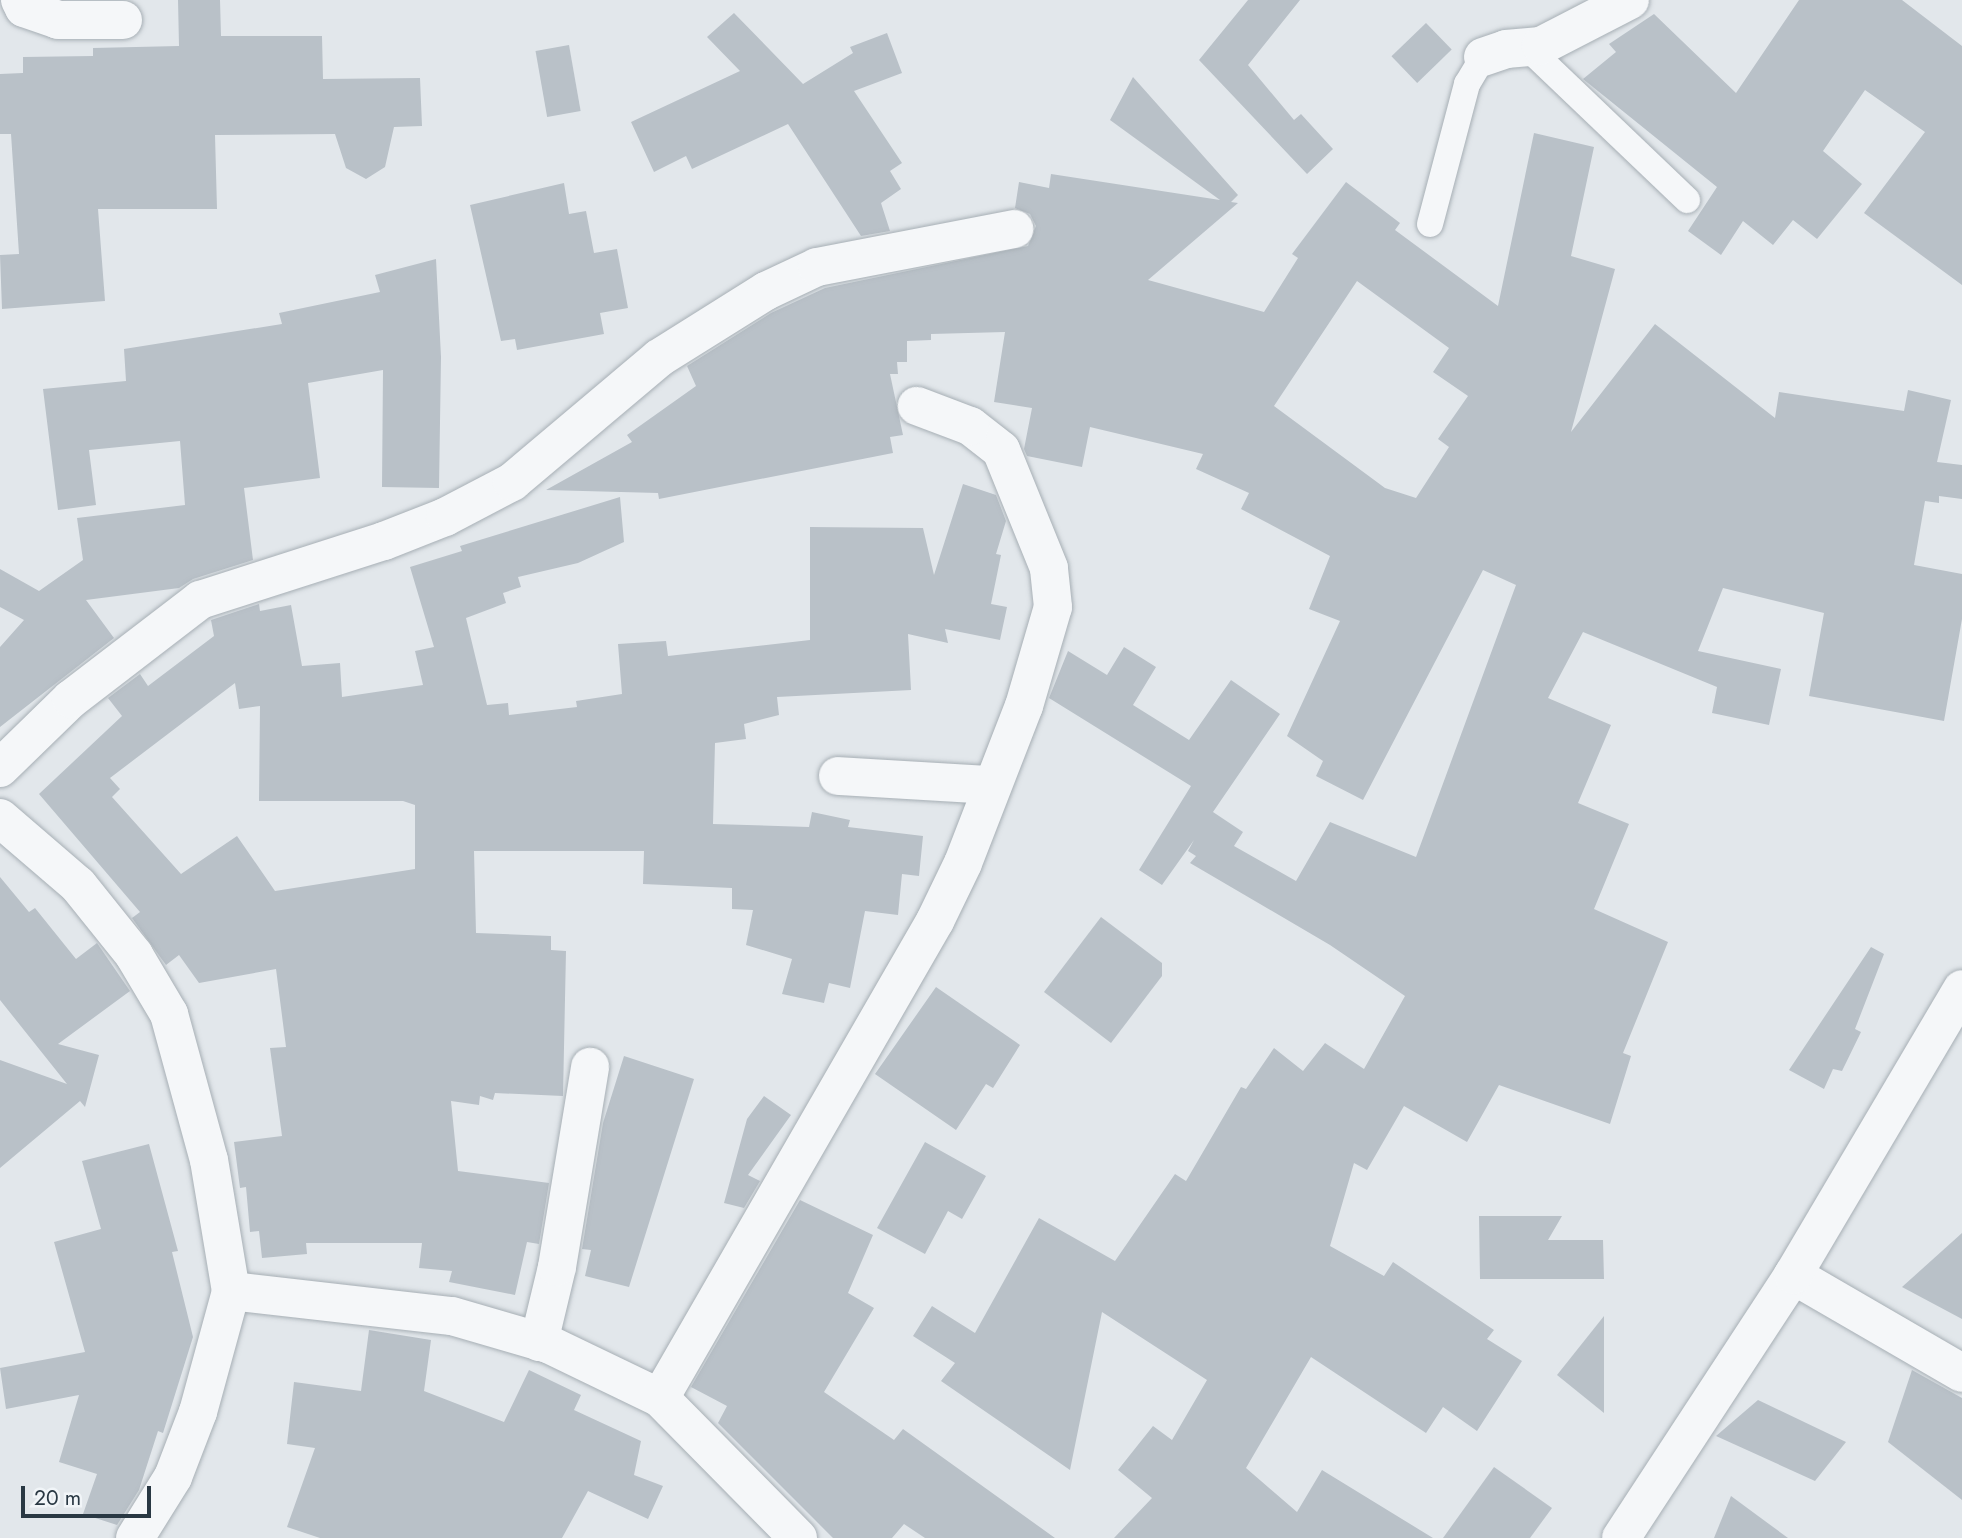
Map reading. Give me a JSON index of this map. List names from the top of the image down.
{
  "scale_bar": "20 m"
}
